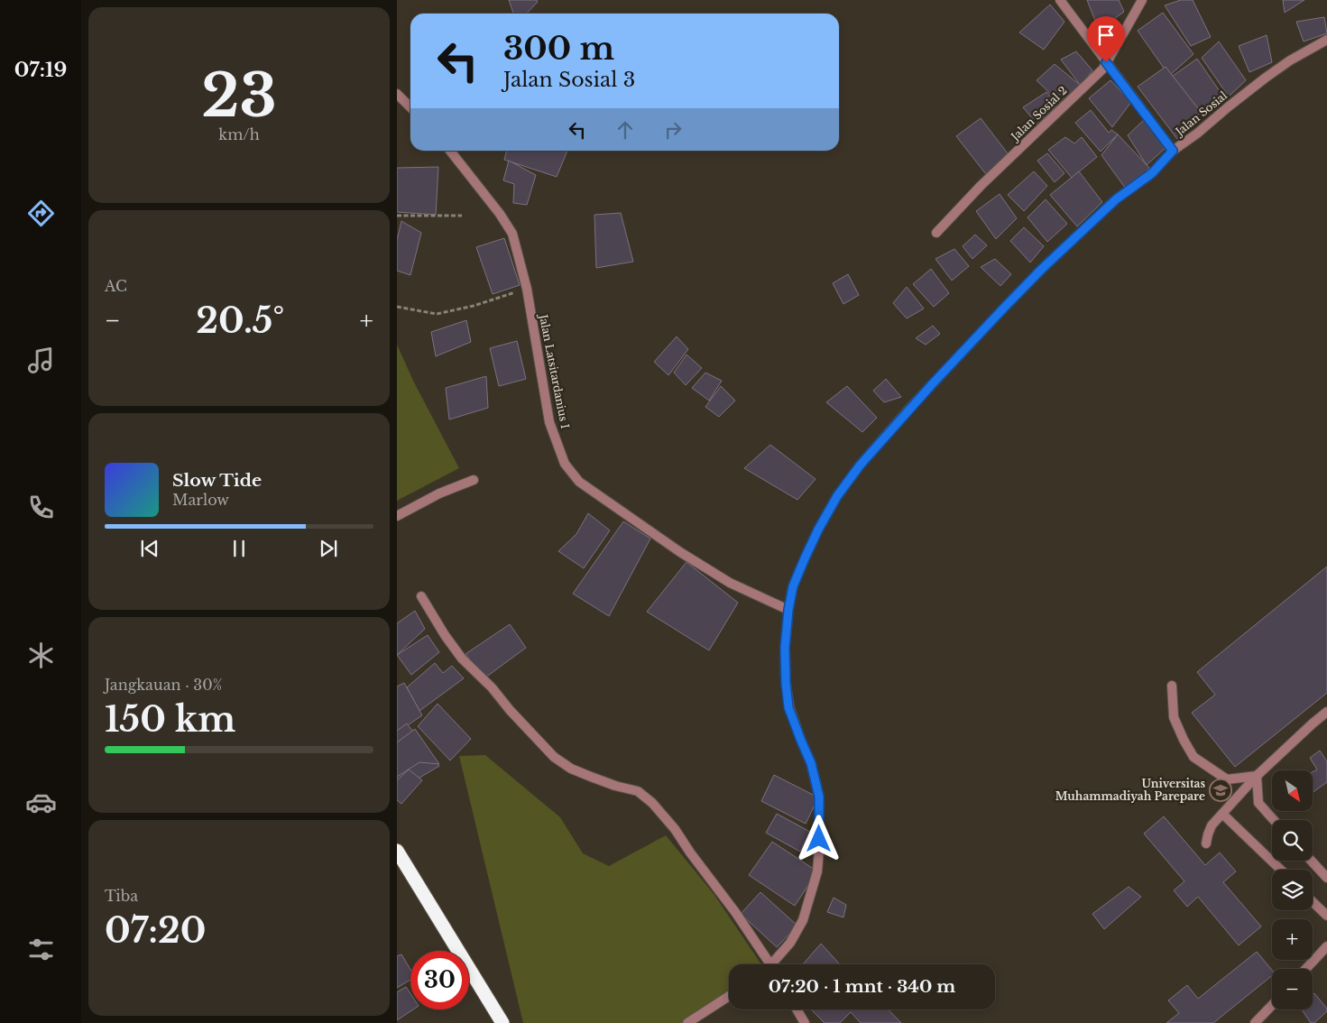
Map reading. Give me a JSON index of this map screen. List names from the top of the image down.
{
  "streets": {
    "street": ["Jalan Sosial 2", "Jalan Sosial", "Jalan Latsitardanius I"]
  },
  "crossings": [
    ["Jalan Sosial", "Jalan Latsitardanius I"]
  ],
  "places": {
    "school or university": ["Universitas Muhammadiyah Parepare"]
  },
  "north": "bottom right",
  "page": {
    "tabs": "07:19",
    "tile": [
      ["23", "km/h"],
      "AC",
      ["Jangkauan · 30%", "150 km"],
      ["Tiba", "07:20"]
    ],
    "turn": ["300 m", "Jalan Sosial 3"],
    "heat": ["−", "20.5°", "+"],
    "song": ["Slow Tide", "Marlow"],
    "map_buttons": ["+", "−"],
    "limit": "30",
    "trip": "07:20 · 1 mnt · 340 m"
  }
}
